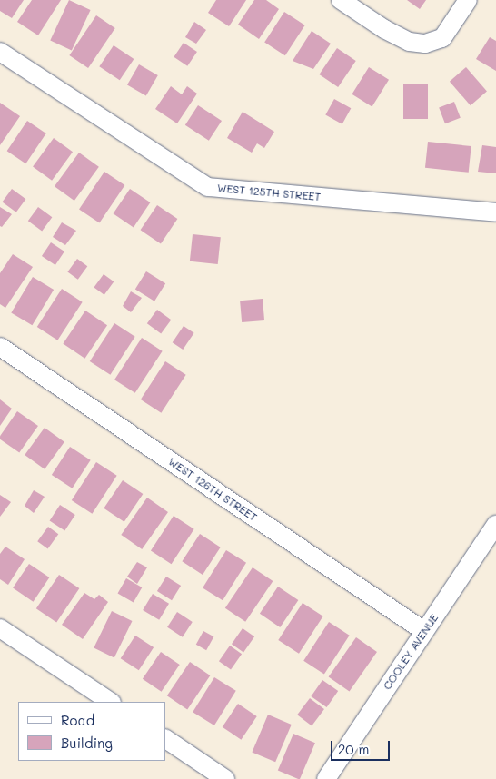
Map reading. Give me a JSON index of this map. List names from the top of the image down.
{
  "streets": {
    "street": ["WEST 125TH STREET", "WEST 126TH STREET", "COOLEY AVENUE"]
  },
  "crossings": [
    ["WEST 126TH STREET", "COOLEY AVENUE"]
  ],
  "legend": ["Road", "Building"],
  "scale_bar": "20 m"
}
